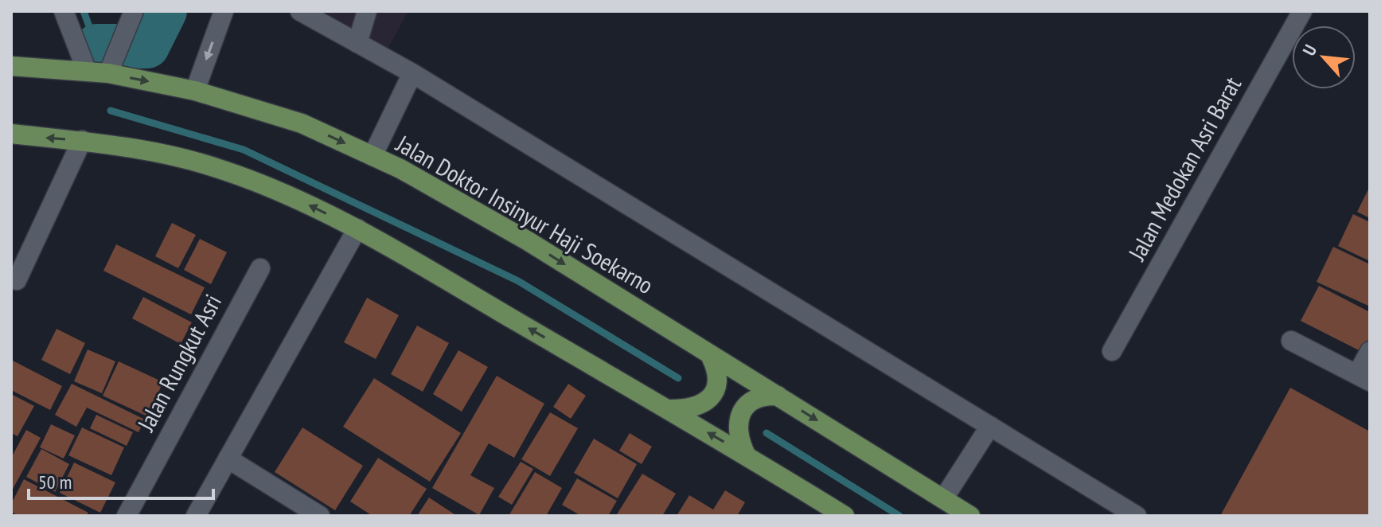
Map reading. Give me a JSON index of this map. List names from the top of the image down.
{
  "streets": {
    "main road": ["Jalan Doktor Insinyur Haji Soekarno"],
    "street": ["Jalan Medokan Asri Barat", "Jalan Rungkut Asri"]
  },
  "scale_bar": "50 m",
  "north": "top left"
}
